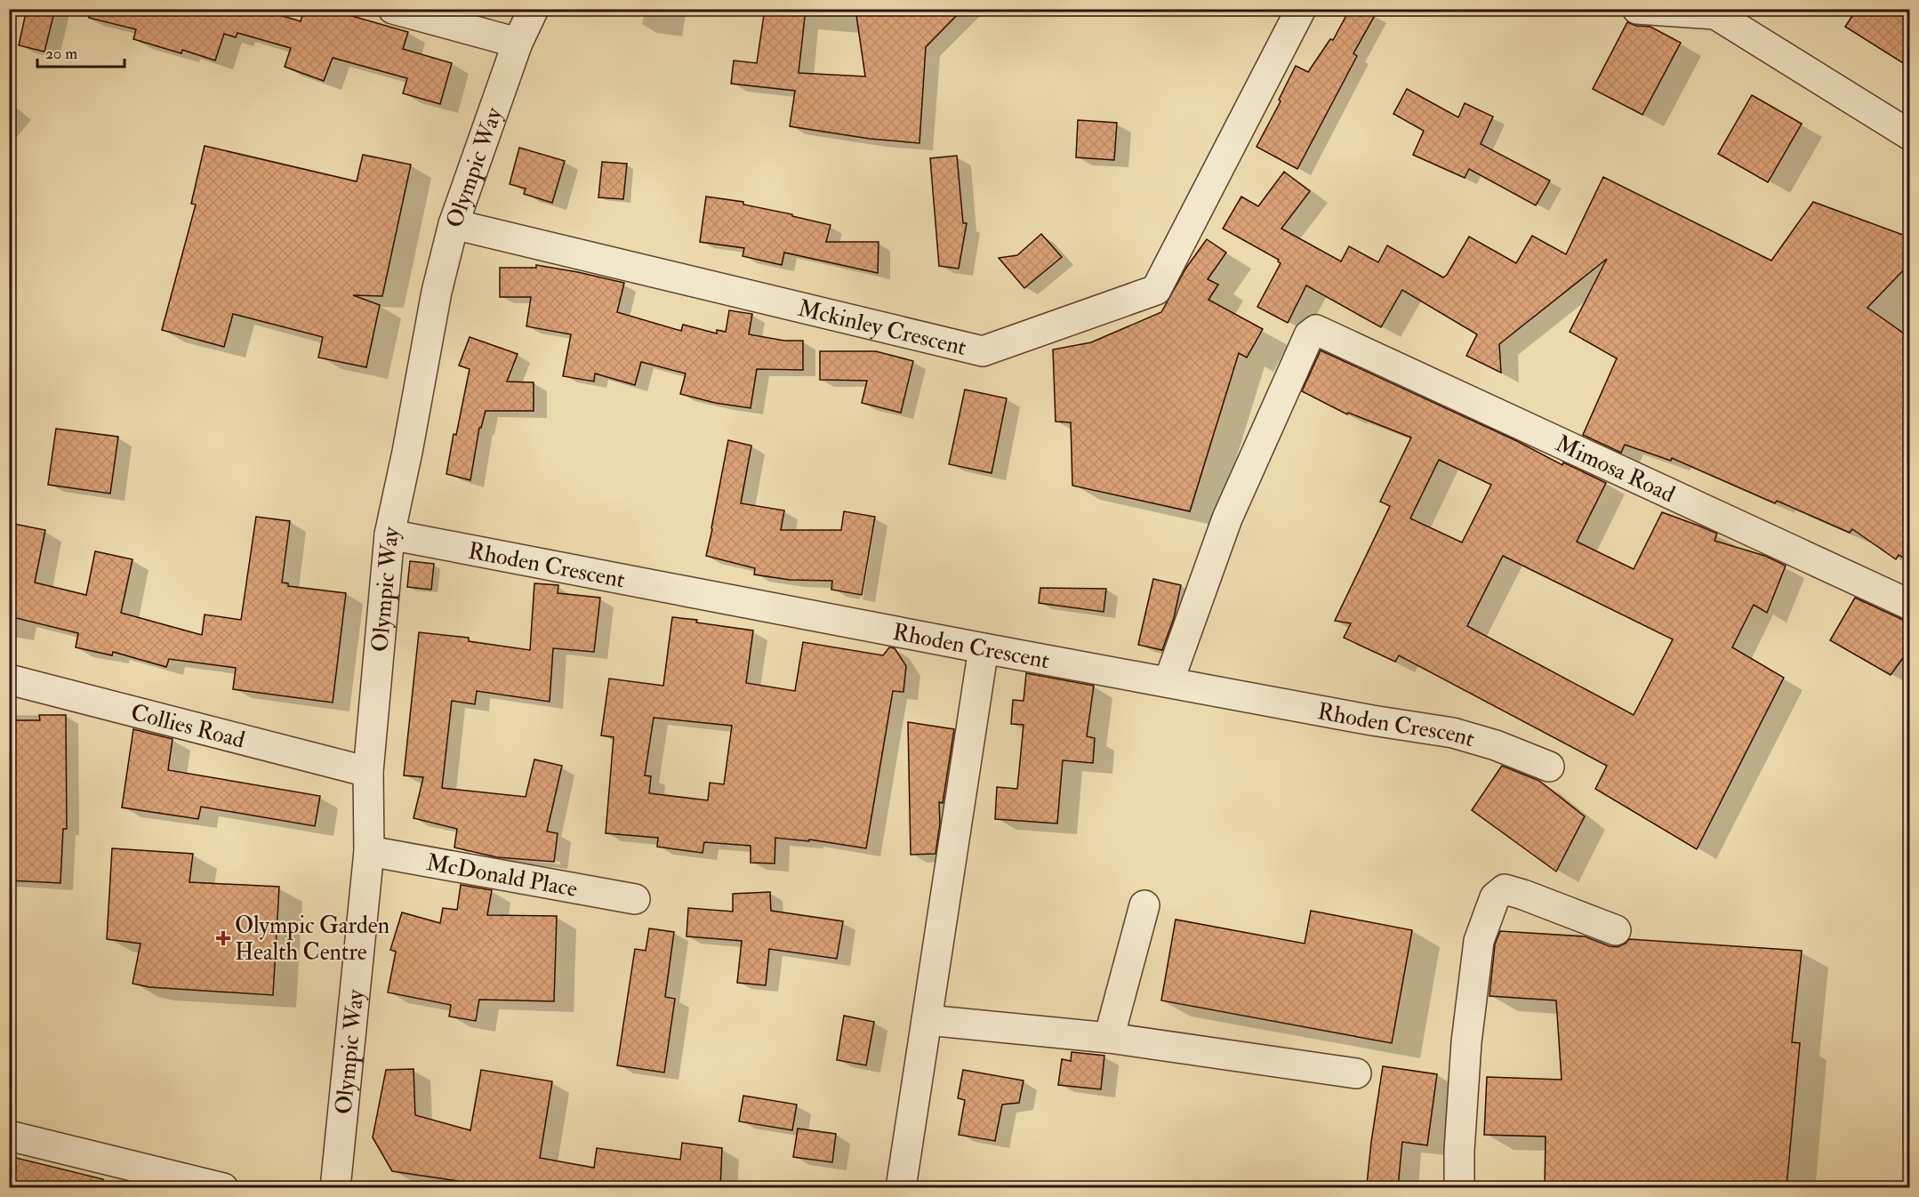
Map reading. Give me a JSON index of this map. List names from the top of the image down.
{
  "streets": {
    "street": [
      "Olympic Way",
      "Mckinley Crescent",
      "Mimosa Road",
      "Rhoden Crescent",
      "Collies Road",
      "McDonald Place"
    ]
  },
  "crossings": [
    ["Olympic Way", "Mckinley Crescent"],
    ["Olympic Way", "Rhoden Crescent"],
    ["Olympic Way", "Collies Road"],
    ["Olympic Way", "McDonald Place"],
    ["Mimosa Road", "Rhoden Crescent"]
  ],
  "places": {
    "health": ["Olympic Garden Health Centre"]
  },
  "scale_bar": "20 m"
}
